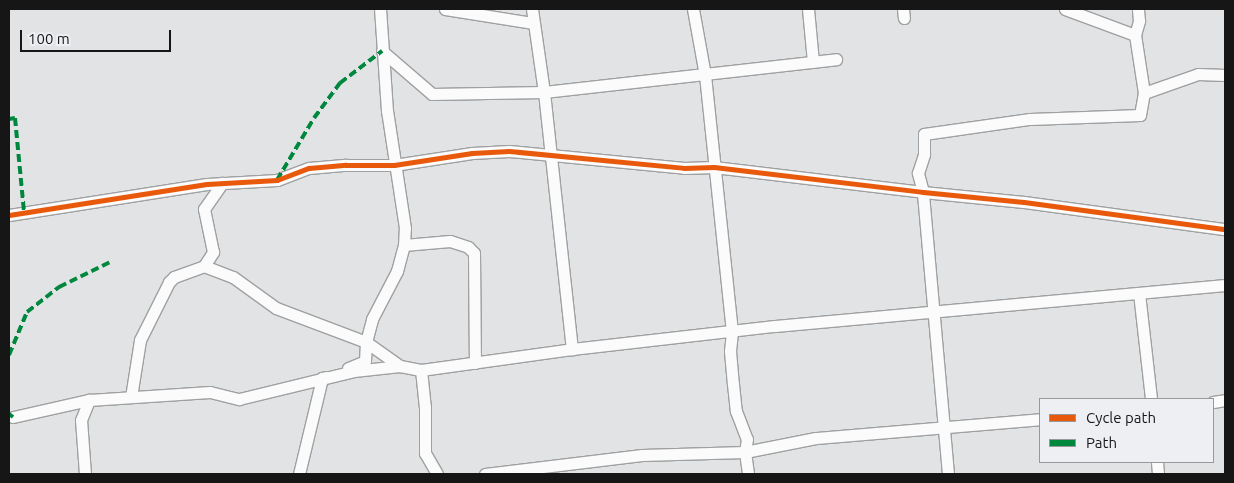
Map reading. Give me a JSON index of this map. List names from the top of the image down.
{
  "legend": ["Cycle path", "Path"],
  "scale_bar": "100 m"
}
